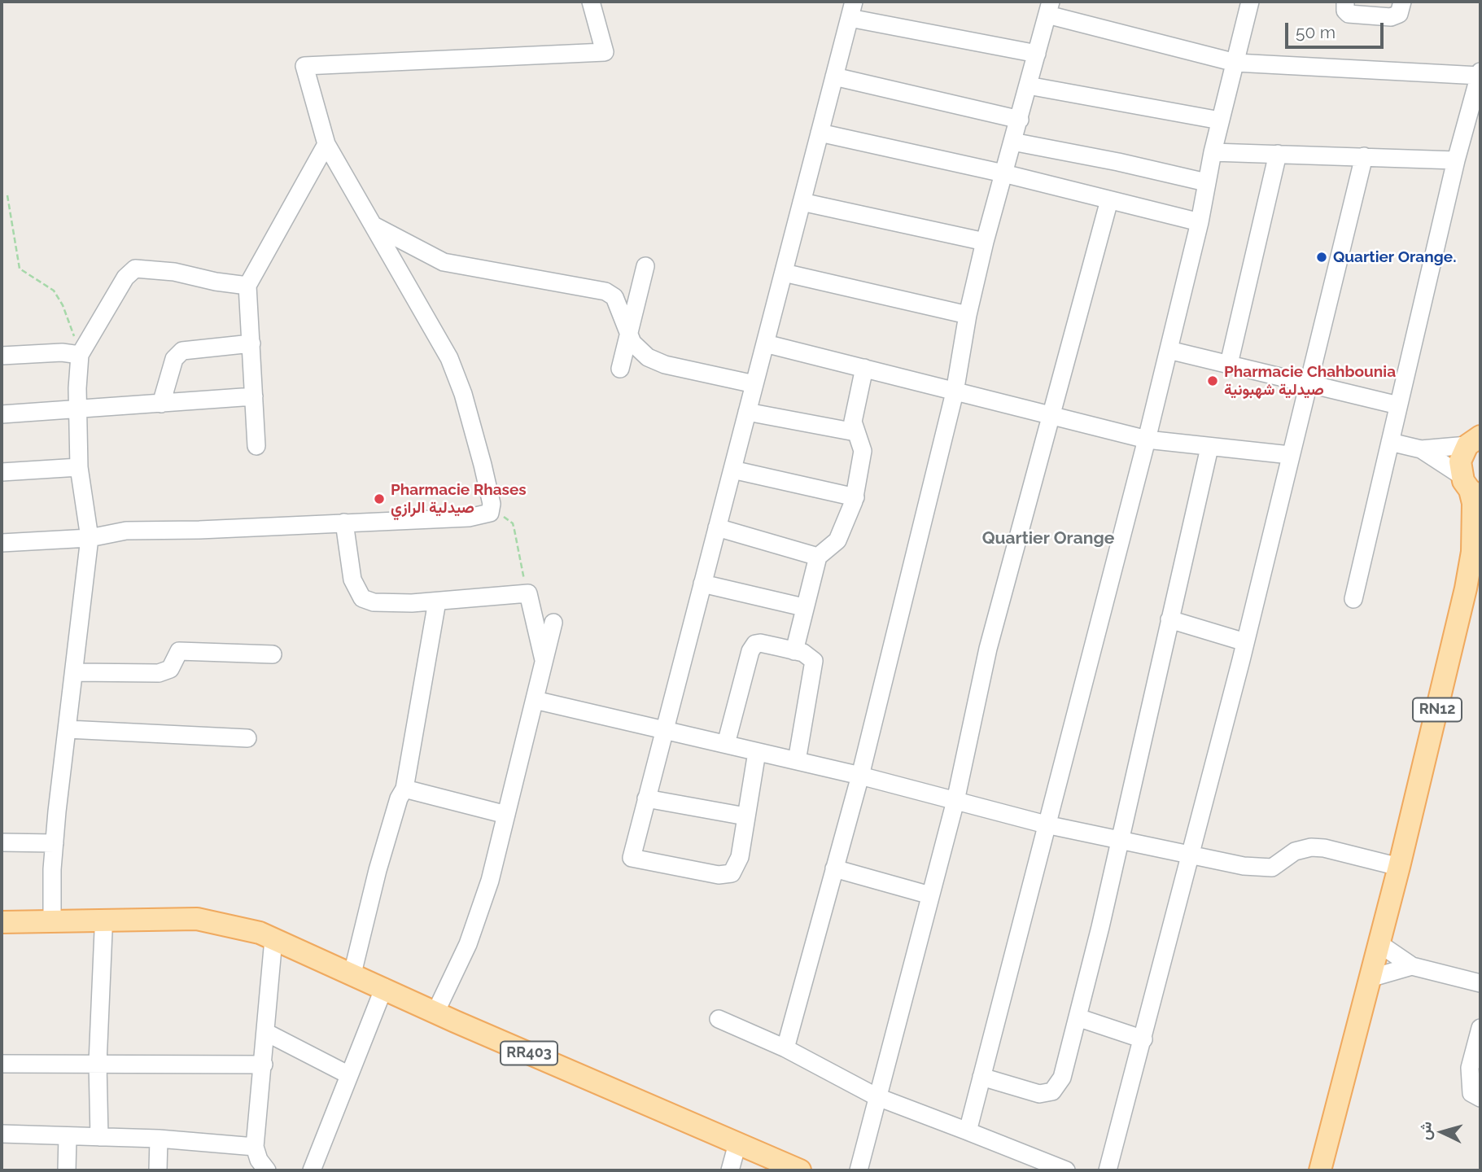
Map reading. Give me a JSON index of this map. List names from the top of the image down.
{
  "streets": {
    "main road": ["RN12", "RR403"]
  },
  "districts": ["Quartier Orange"],
  "places": ["Quartier Orange.", "Pharmacie Chahbounia صيدلية شهبونية", "Pharmacie Rhases صيدلية الرازي"],
  "scale_bar": "50 m",
  "north": "left"
}
